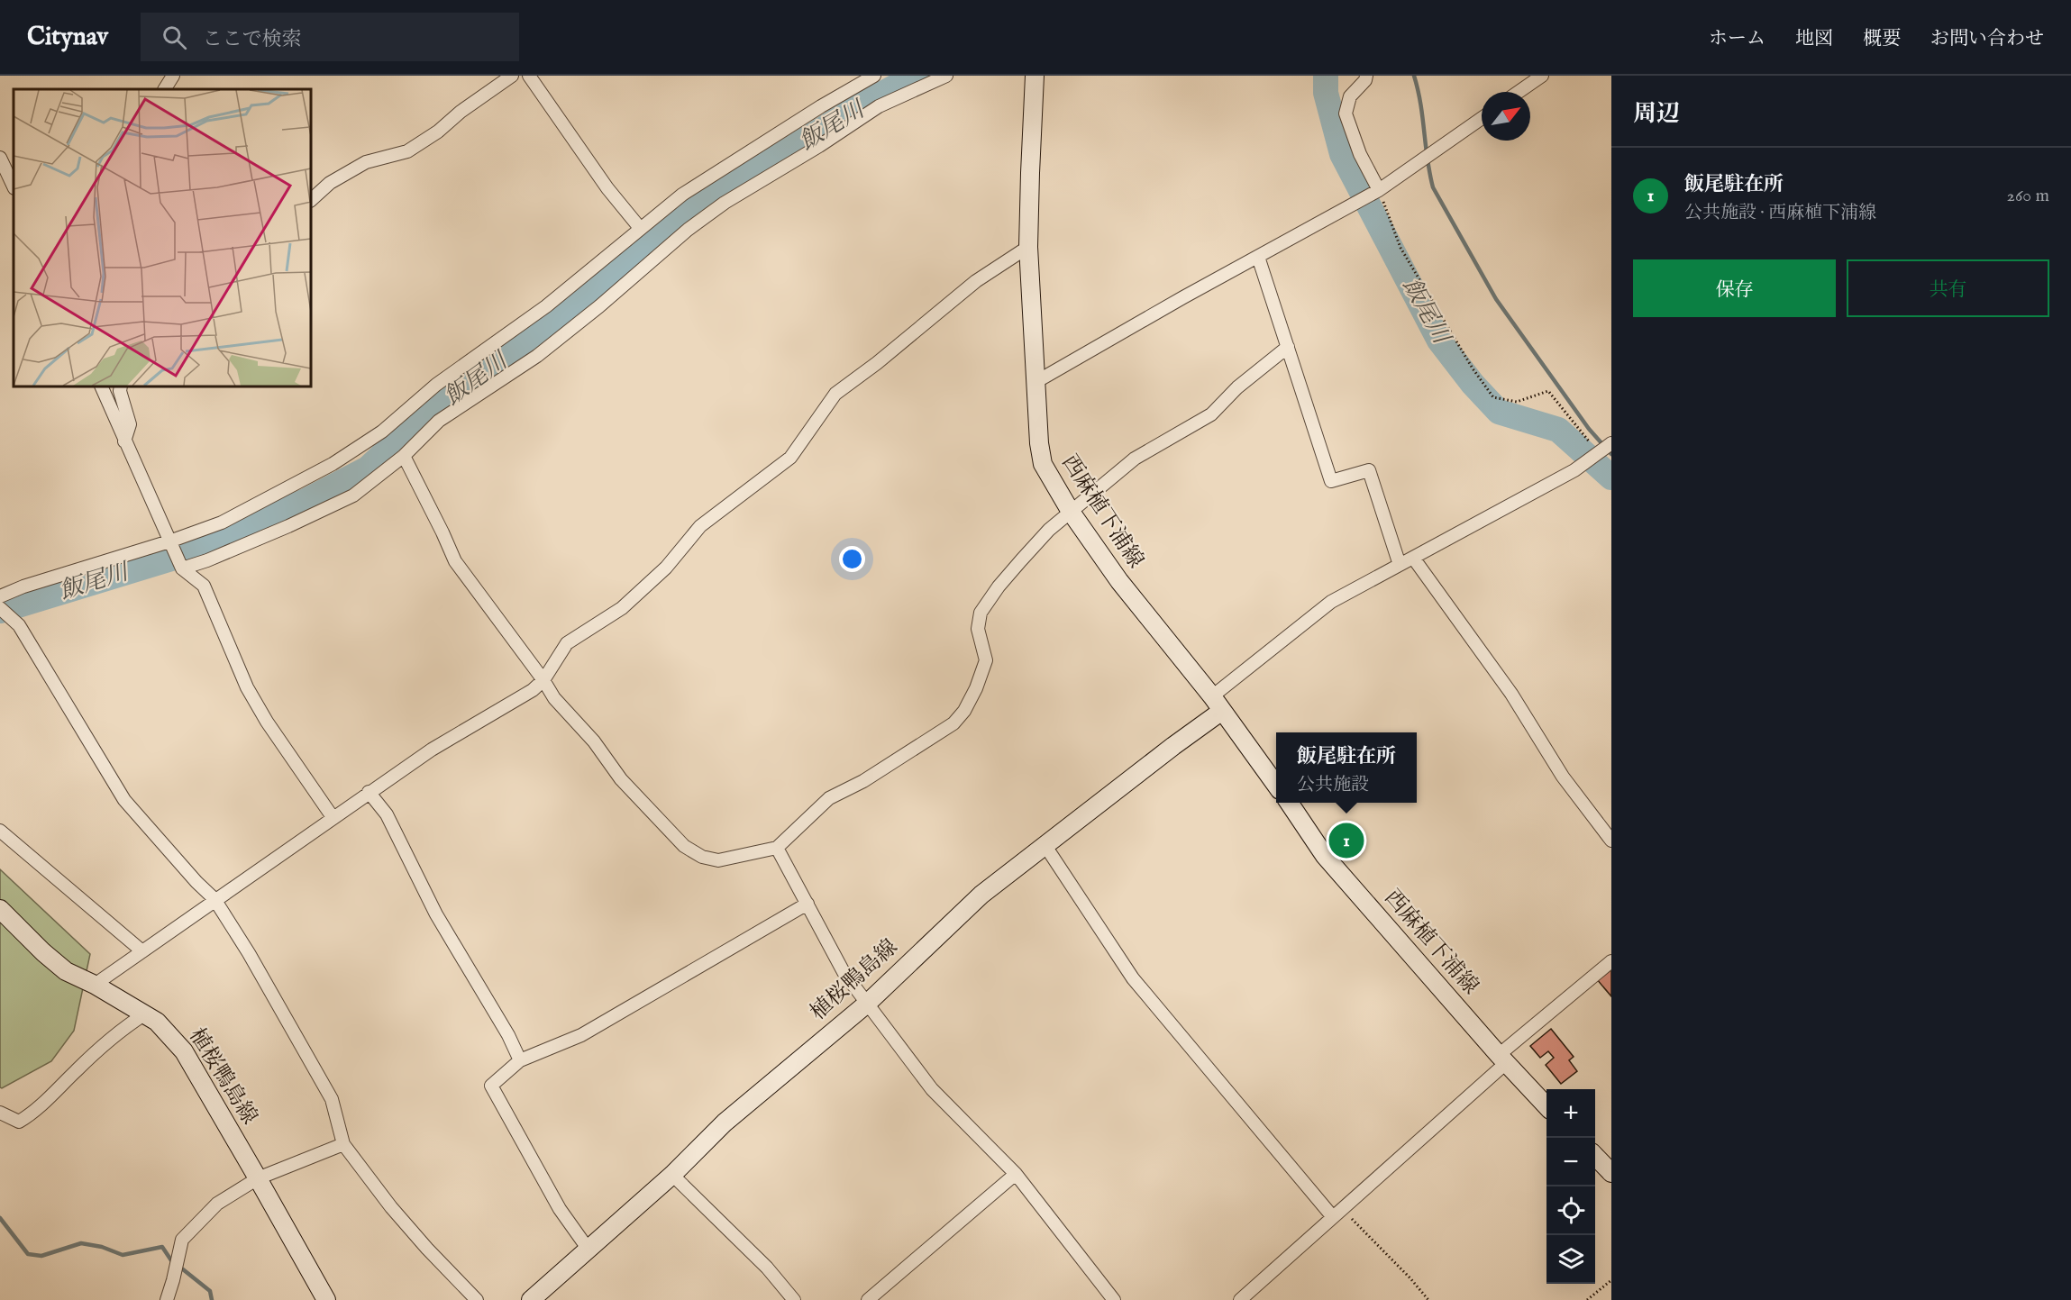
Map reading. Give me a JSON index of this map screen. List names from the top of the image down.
{
  "streets": {
    "main road": ["西麻植下浦線", "植桜鴨島線"]
  },
  "crossings": [
    ["西麻植下浦線", "植桜鴨島線"]
  ],
  "water": ["飯尾川"],
  "north": "top right",
  "page": {
    "header": "Citynav",
    "search": "ここで検索",
    "nav": [
      "ホーム",
      "地図",
      "概要",
      "お問い合わせ"
    ],
    "heading": "周辺",
    "list": [
      {
        "mark": "1",
        "name": "飯尾駐在所",
        "note": "公共施設 · 西麻植下浦線",
        "value": "260 m"
      }
    ],
    "buttons": ["保存", "共有"],
    "popup": ["飯尾駐在所", "公共施設"],
    "pins": "1",
    "map_buttons": ["+", "−"]
  }
}
